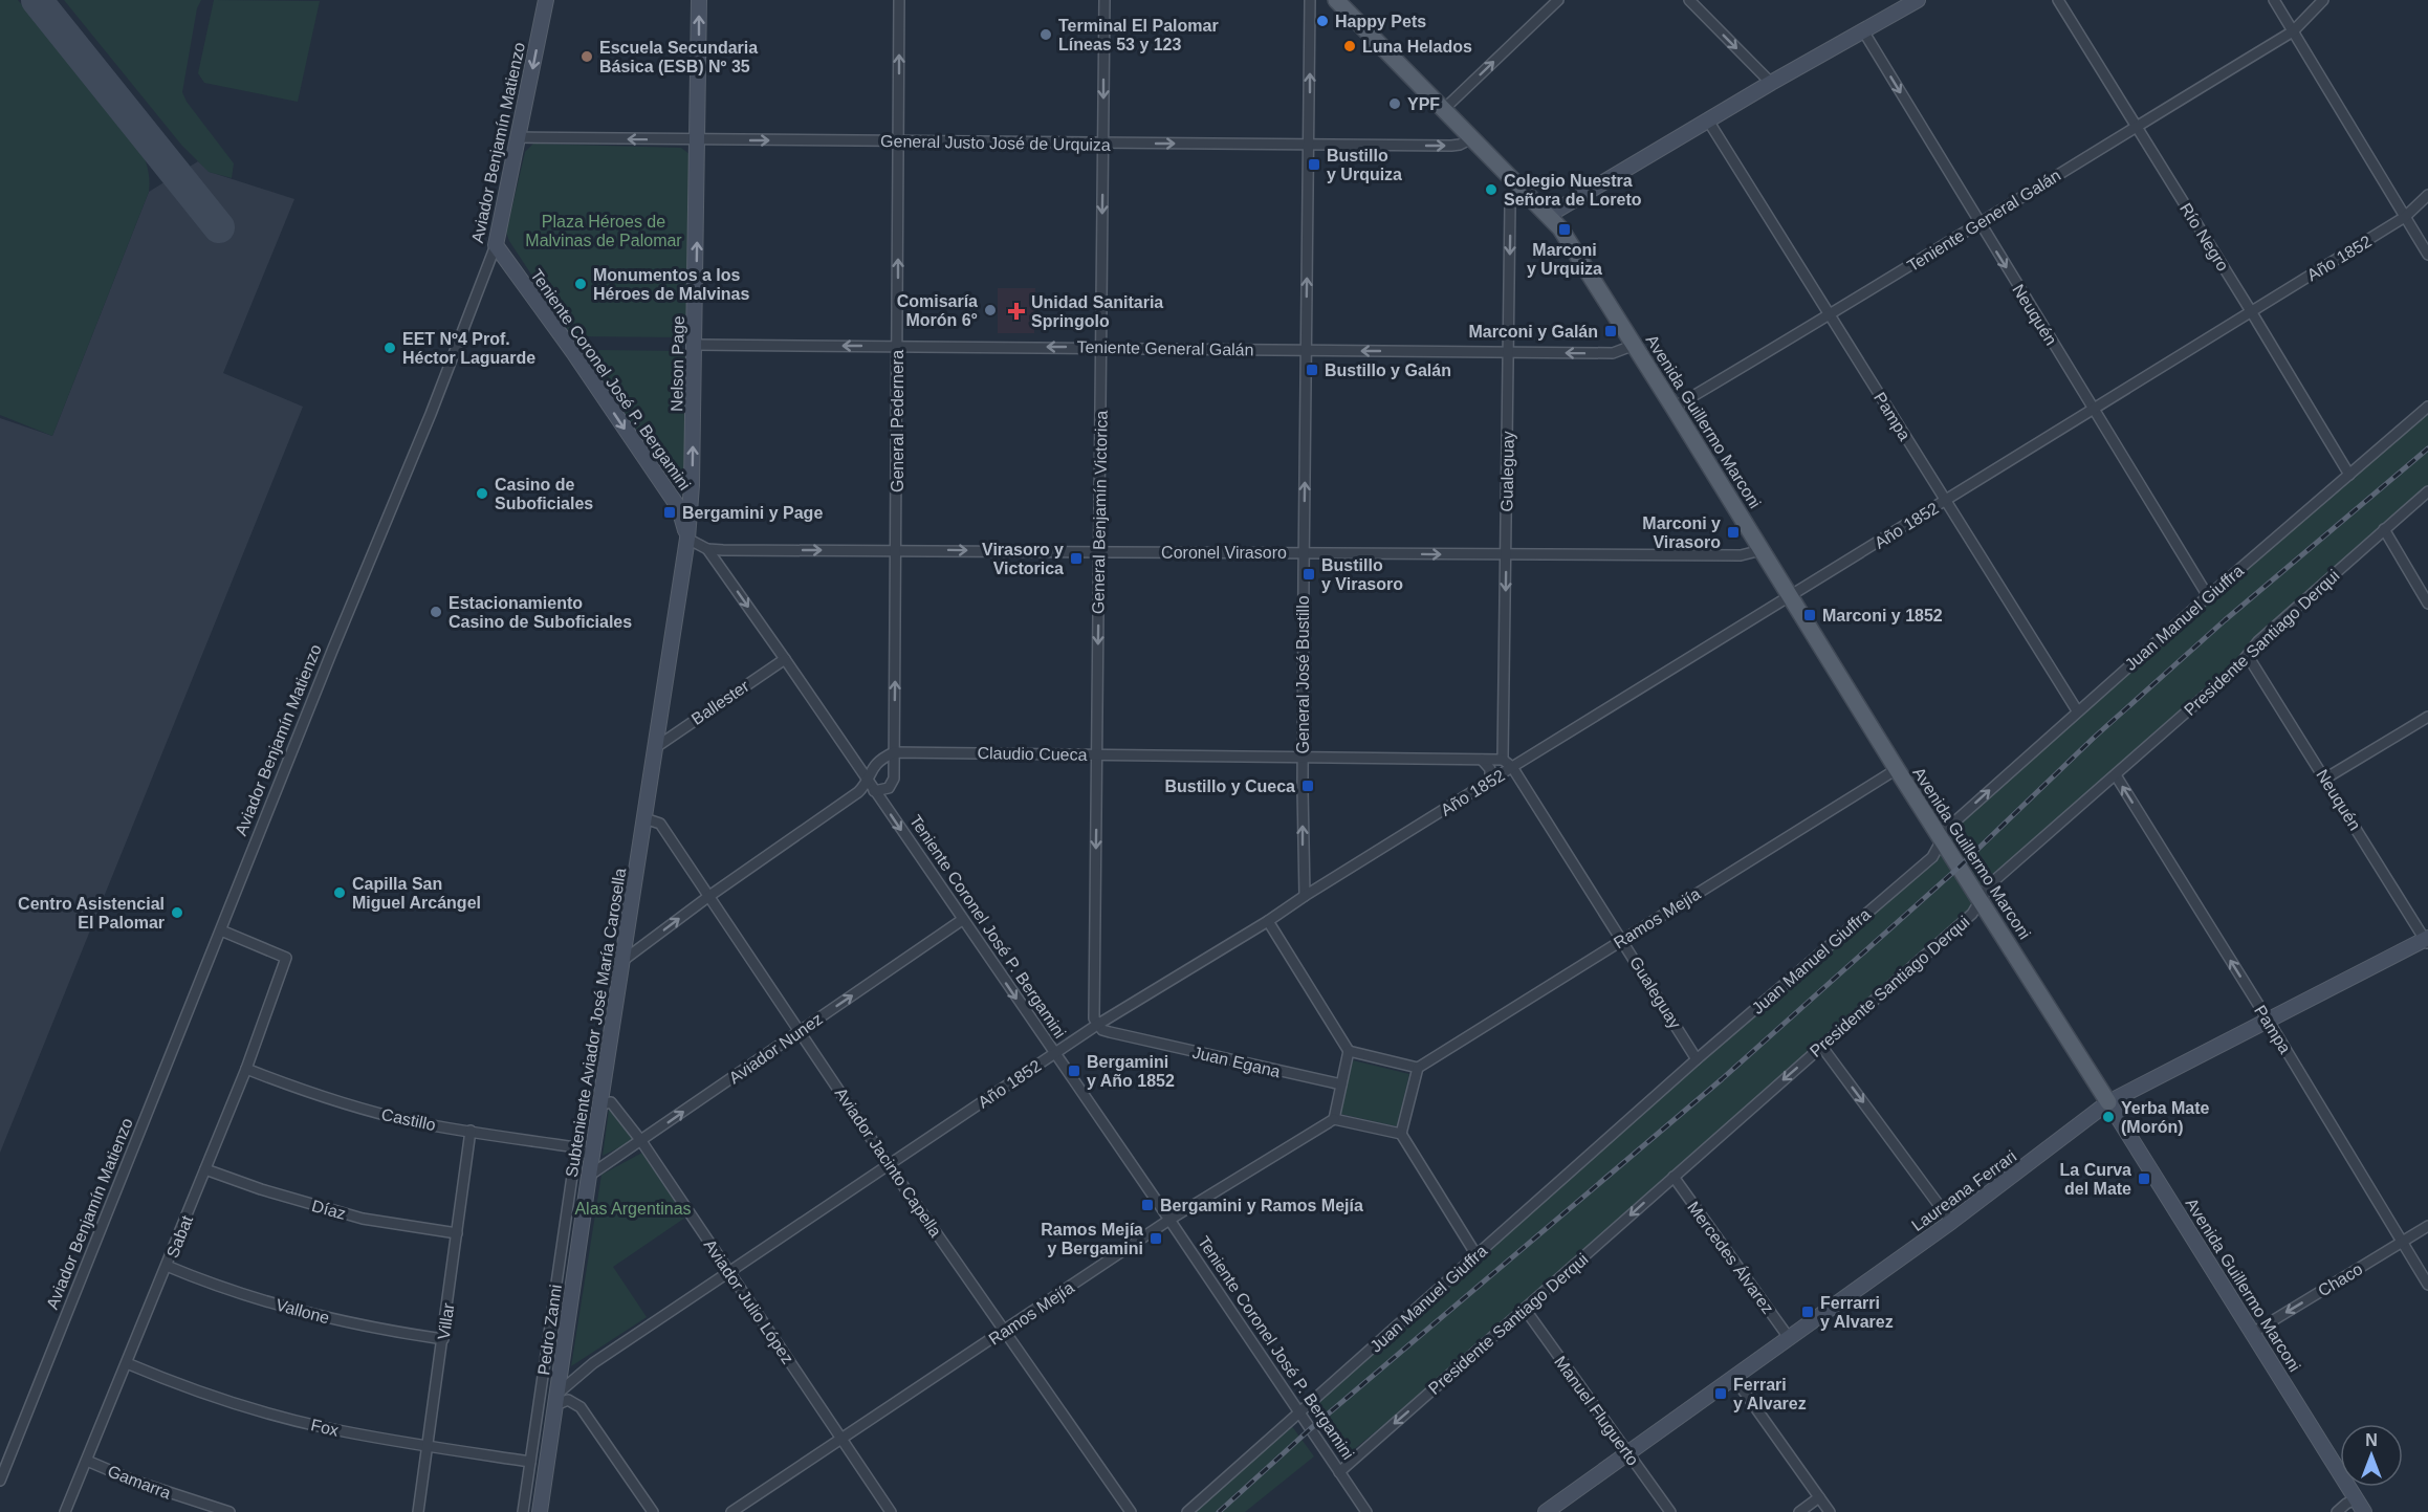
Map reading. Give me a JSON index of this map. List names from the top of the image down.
{
  "streets": {
    "main road": ["Avenida Guillermo Marconi"],
    "street": [
      "Aviador Benjamín Matienzo",
      "General Justo José de Urquiza",
      "Teniente General Galán",
      "Río Negro",
      "Año 1852",
      "Neuquén",
      "Nelson Page",
      "Teniente Coronel José P. Bergamini",
      "Pampa",
      "General Pedernera",
      "Gualeguay",
      "General Benjamín Victorica",
      "Coronel Virasoro",
      "Juan Manuel Giuffra",
      "Presidente Santiago Derqui",
      "General José Bustillo",
      "Ballester",
      "Claudio Cueca",
      "Ramos Mejía",
      "Subteniente Aviador José María Carosella",
      "Aviador Nunez",
      "Juan Egana",
      "Castillo",
      "Aviador Jacinto Capella",
      "Laureana Ferrari",
      "Díaz",
      "Sabat",
      "Mercedes Álvarez",
      "Chaco",
      "Aviador Julio López",
      "Vallone",
      "Villar",
      "Pedro Zanni",
      "Manuel Fluguerto",
      "Fox",
      "Gamarra"
    ]
  },
  "crossings": [
    ["Aviador Benjamín Matienzo", "General Justo José de Urquiza"],
    ["Aviador Benjamín Matienzo", "Teniente Coronel José P. Bergamini"],
    ["Aviador Benjamín Matienzo", "Sabat"],
    ["General Justo José de Urquiza", "Nelson Page"],
    ["General Justo José de Urquiza", "General Pedernera"],
    ["General Justo José de Urquiza", "Avenida Guillermo Marconi"],
    ["General Justo José de Urquiza", "General Benjamín Victorica"],
    ["General Justo José de Urquiza", "General José Bustillo"],
    ["Teniente General Galán", "Río Negro"],
    ["Teniente General Galán", "Neuquén"],
    ["Teniente General Galán", "Nelson Page"],
    ["Teniente General Galán", "Pampa"],
    ["Teniente General Galán", "General Pedernera"],
    ["Teniente General Galán", "Avenida Guillermo Marconi"],
    ["Teniente General Galán", "Gualeguay"],
    ["Teniente General Galán", "General Benjamín Victorica"],
    ["Teniente General Galán", "General José Bustillo"],
    ["Río Negro", "Año 1852"],
    ["Río Negro", "Juan Manuel Giuffra"],
    ["Año 1852", "Neuquén"],
    ["Año 1852", "Teniente Coronel José P. Bergamini"],
    ["Año 1852", "Pampa"],
    ["Año 1852", "Avenida Guillermo Marconi"],
    ["Año 1852", "Gualeguay"],
    ["Año 1852", "General Benjamín Victorica"],
    ["Año 1852", "General José Bustillo"],
    ["Año 1852", "Subteniente Aviador José María Carosella"],
    ["Año 1852", "Juan Egana"],
    ["Año 1852", "Aviador Jacinto Capella"],
    ["Año 1852", "Aviador Julio López"],
    ["Neuquén", "Juan Manuel Giuffra"],
    ["Neuquén", "Presidente Santiago Derqui"],
    ["Neuquén", "Laureana Ferrari"],
    ["Nelson Page", "Teniente Coronel José P. Bergamini"],
    ["Nelson Page", "Coronel Virasoro"],
    ["Nelson Page", "Subteniente Aviador José María Carosella"],
    ["Teniente Coronel José P. Bergamini", "General Pedernera"],
    ["Teniente Coronel José P. Bergamini", "Coronel Virasoro"],
    ["Teniente Coronel José P. Bergamini", "Juan Manuel Giuffra"],
    ["Teniente Coronel José P. Bergamini", "Presidente Santiago Derqui"],
    ["Teniente Coronel José P. Bergamini", "Ballester"],
    ["Teniente Coronel José P. Bergamini", "Ramos Mejía"],
    ["Teniente Coronel José P. Bergamini", "Subteniente Aviador José María Carosella"],
    ["Teniente Coronel José P. Bergamini", "Aviador Nunez"],
    ["Pampa", "Juan Manuel Giuffra"],
    ["Pampa", "Presidente Santiago Derqui"],
    ["Pampa", "Laureana Ferrari"],
    ["Pampa", "Chaco"],
    ["General Pedernera", "Coronel Virasoro"],
    ["General Pedernera", "Claudio Cueca"],
    ["Avenida Guillermo Marconi", "Gualeguay"],
    ["Avenida Guillermo Marconi", "Coronel Virasoro"],
    ["Avenida Guillermo Marconi", "Juan Manuel Giuffra"],
    ["Avenida Guillermo Marconi", "Presidente Santiago Derqui"],
    ["Avenida Guillermo Marconi", "Ramos Mejía"],
    ["Avenida Guillermo Marconi", "Laureana Ferrari"],
    ["Avenida Guillermo Marconi", "Chaco"],
    ["Gualeguay", "Coronel Virasoro"],
    ["Gualeguay", "Juan Manuel Giuffra"],
    ["Gualeguay", "Claudio Cueca"],
    ["Gualeguay", "Ramos Mejía"],
    ["General Benjamín Victorica", "Coronel Virasoro"],
    ["General Benjamín Victorica", "Claudio Cueca"],
    ["General Benjamín Victorica", "Juan Egana"],
    ["Coronel Virasoro", "General José Bustillo"],
    ["Coronel Virasoro", "Subteniente Aviador José María Carosella"],
    ["Presidente Santiago Derqui", "Mercedes Álvarez"],
    ["Presidente Santiago Derqui", "Manuel Fluguerto"],
    ["General José Bustillo", "Claudio Cueca"],
    ["Ballester", "Subteniente Aviador José María Carosella"],
    ["Ramos Mejía", "Aviador Jacinto Capella"],
    ["Ramos Mejía", "Aviador Julio López"],
    ["Subteniente Aviador José María Carosella", "Aviador Nunez"],
    ["Subteniente Aviador José María Carosella", "Aviador Jacinto Capella"],
    ["Subteniente Aviador José María Carosella", "Aviador Julio López"],
    ["Aviador Nunez", "Aviador Jacinto Capella"],
    ["Aviador Nunez", "Aviador Julio López"],
    ["Castillo", "Sabat"],
    ["Castillo", "Villar"],
    ["Castillo", "Pedro Zanni"],
    ["Laureana Ferrari", "Mercedes Álvarez"],
    ["Laureana Ferrari", "Manuel Fluguerto"],
    ["Díaz", "Sabat"],
    ["Díaz", "Villar"],
    ["Sabat", "Vallone"],
    ["Sabat", "Fox"],
    ["Sabat", "Gamarra"],
    ["Vallone", "Villar"],
    ["Villar", "Fox"],
    ["Pedro Zanni", "Fox"]
  ],
  "one_way": [
    "Teniente General Galán",
    "Neuquén",
    "Nelson Page",
    "Teniente Coronel José P. Bergamini",
    "General Pedernera",
    "Gualeguay",
    "General Benjamín Victorica",
    "Coronel Virasoro",
    "Presidente Santiago Derqui",
    "General José Bustillo",
    "Aviador Nunez",
    "Chaco"
  ],
  "parks": ["Plaza Héroes de Malvinas de Palomar", "Alas Argentinas"],
  "places": {
    "other": [
      "Happy Pets",
      "Terminal El Palomar Líneas 53 y 123",
      "Luna Helados",
      "Escuela Secundaria Básica (ESB) Nº 35",
      "YPF",
      "Colegio Nuestra Señora de Loreto",
      "Monumentos a los Héroes de Malvinas",
      "Comisaría Morón 6°",
      "EET Nº4 Prof. Héctor Laguarde",
      "Casino de Suboficiales",
      "Estacionamiento Casino de Suboficiales",
      "Capilla San Miguel Arcángel",
      "Centro Asistencial El Palomar",
      "Yerba Mate (Morón)"
    ],
    "transit": [
      "Bustillo y Urquiza",
      "Marconi y Urquiza",
      "Marconi y Galán",
      "Bustillo y Galán",
      "Bergamini y Page",
      "Marconi y Virasoro",
      "Virasoro y Victorica",
      "Bustillo y Virasoro",
      "Marconi y 1852",
      "Bustillo y Cueca",
      "Bergamini y Año 1852",
      "La Curva del Mate",
      "Bergamini y Ramos Mejía",
      "Ramos Mejía y Bergamini",
      "Ferrarri y Alvarez",
      "Ferrari y Alvarez"
    ],
    "health": ["Unidad Sanitaria Springolo"]
  },
  "north": "top"
}
